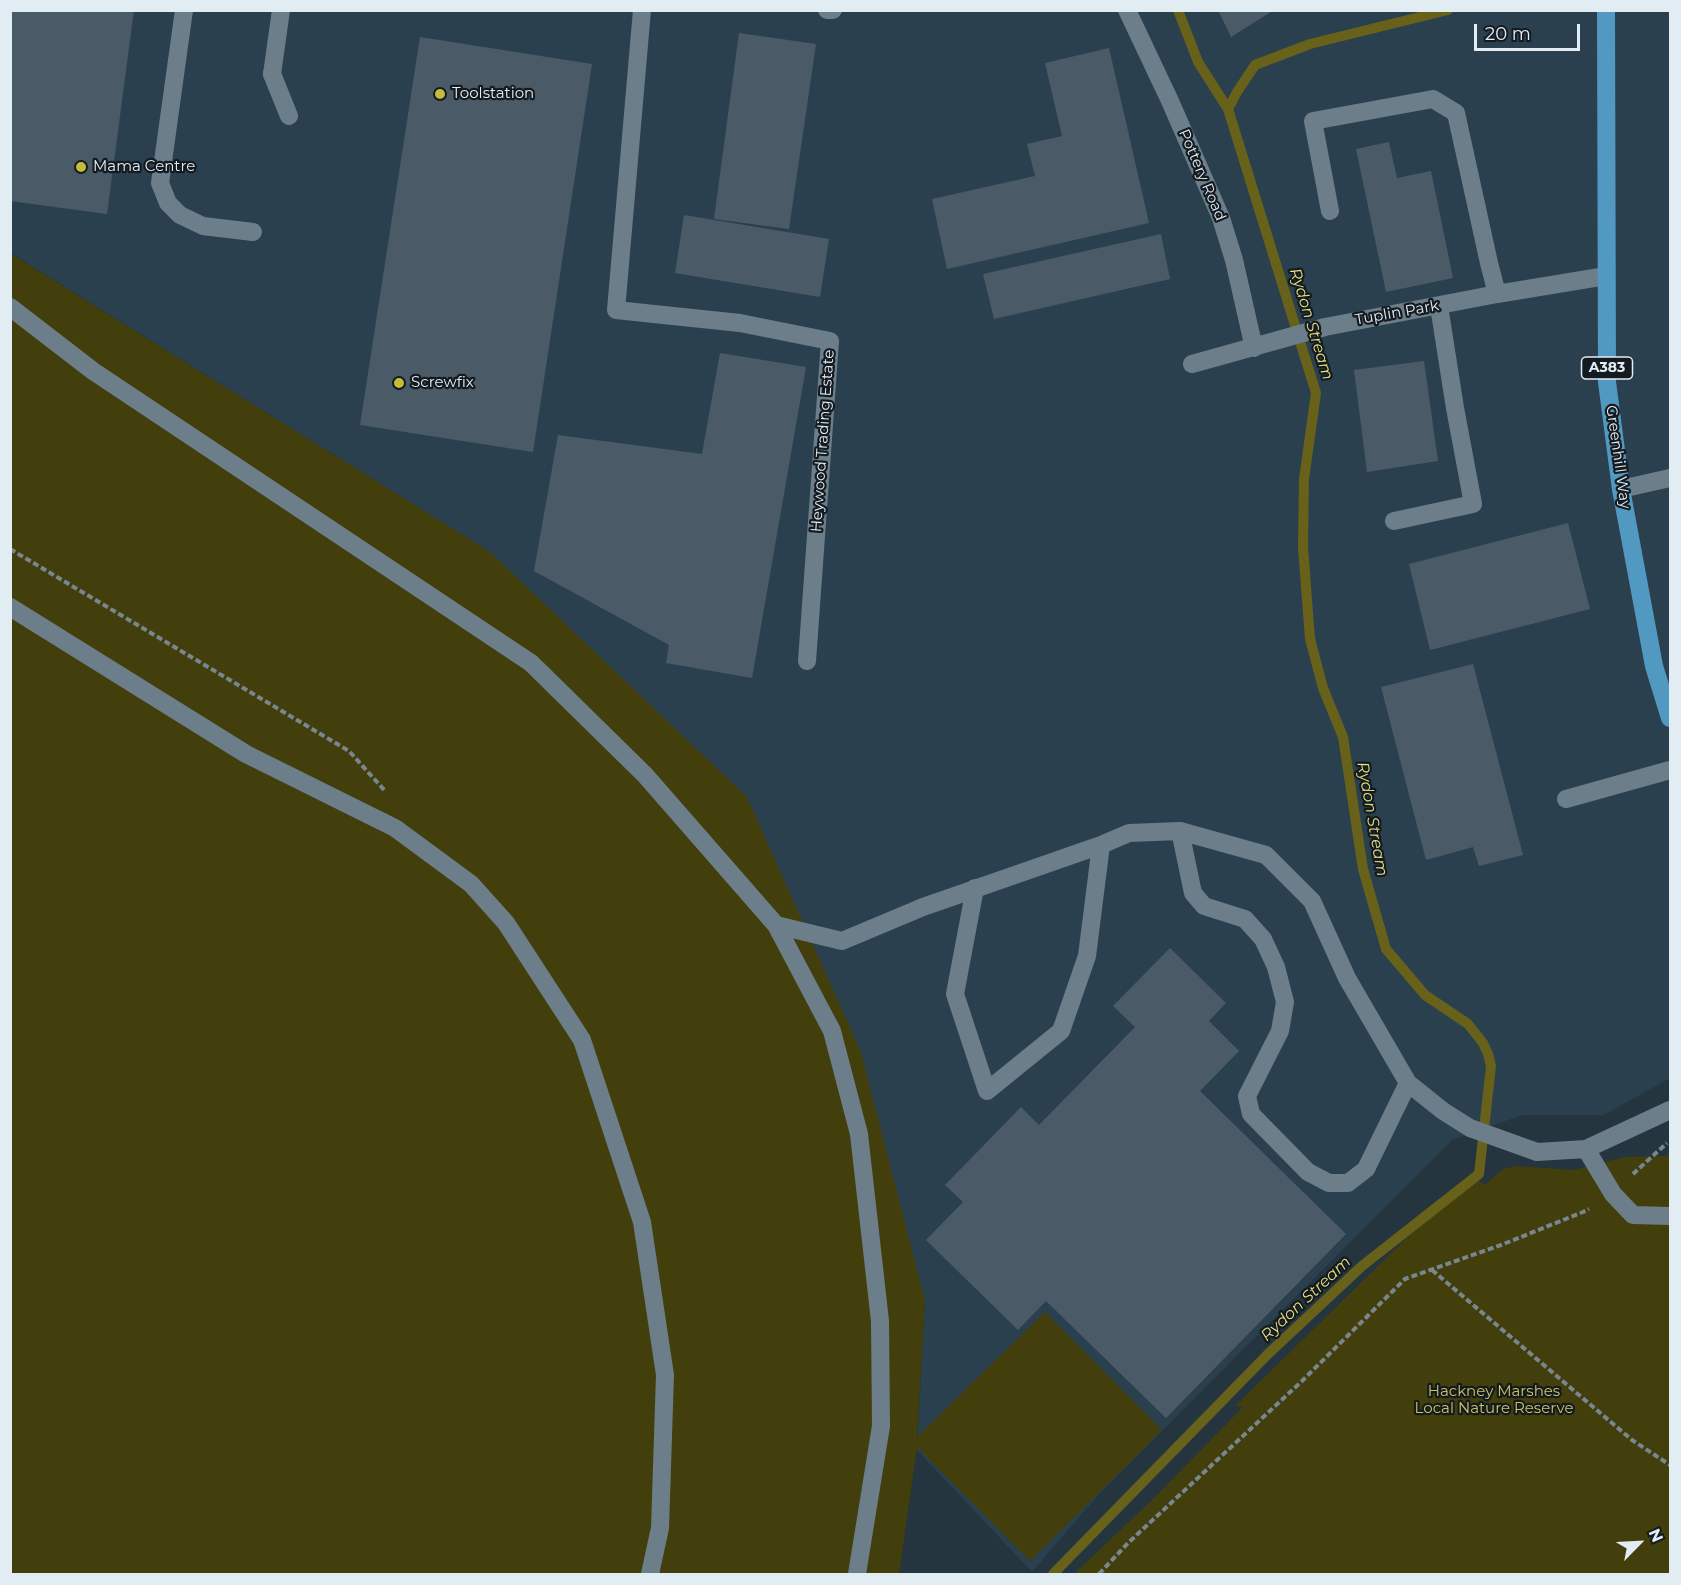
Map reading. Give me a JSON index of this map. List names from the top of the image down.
{
  "streets": {
    "main road": ["A383", "Greenhill Way"],
    "street": ["Pottery Road", "Tuplin Park", "Heywood Trading Estate"]
  },
  "crossings": [
    ["Pottery Road", "Tuplin Park"],
    ["Tuplin Park", "Greenhill Way"]
  ],
  "water": ["Rydon Stream"],
  "parks": ["Hackney Marshes Local Nature Reserve"],
  "places": ["Toolstation", "Mama Centre", "Screwfix"],
  "scale_bar": "20 m",
  "north": "top right"
}
